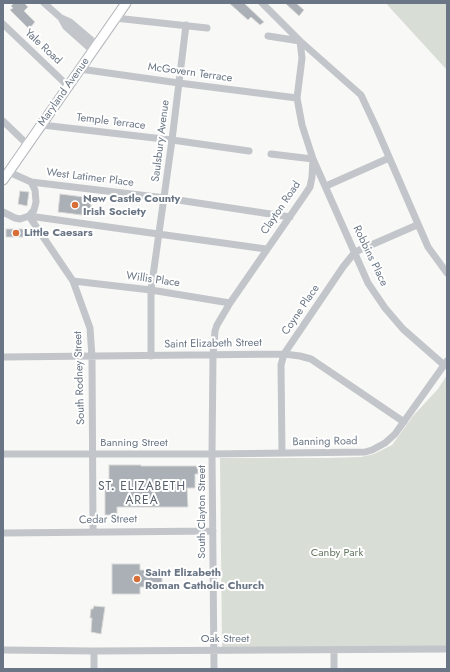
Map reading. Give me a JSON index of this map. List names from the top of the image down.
{
  "streets": {
    "main road": ["Maryland Avenue"],
    "street": [
      "Yale Road",
      "McGovern Terrace",
      "Temple Terrace",
      "Saulsbury Avenue",
      "West Latimer Place",
      "Clayton Road",
      "Robbins Place",
      "Willis Place",
      "Coyne Place",
      "Saint Elizabeth Street",
      "South Rodney Street",
      "Banning Road",
      "Banning Street",
      "South Clayton Street",
      "Cedar Street",
      "Oak Street"
    ]
  },
  "crossings": [
    ["Yale Road", "Maryland Avenue"],
    ["McGovern Terrace", "Maryland Avenue"],
    ["McGovern Terrace", "Saulsbury Avenue"],
    ["McGovern Terrace", "Clayton Road"],
    ["Maryland Avenue", "Temple Terrace"],
    ["Maryland Avenue", "West Latimer Place"],
    ["Temple Terrace", "Saulsbury Avenue"],
    ["Saulsbury Avenue", "West Latimer Place"],
    ["Saulsbury Avenue", "Willis Place"],
    ["Saulsbury Avenue", "Saint Elizabeth Street"],
    ["West Latimer Place", "Clayton Road"],
    ["Clayton Road", "Robbins Place"],
    ["Clayton Road", "Willis Place"],
    ["Clayton Road", "Saint Elizabeth Street"],
    ["Clayton Road", "South Clayton Street"],
    ["Robbins Place", "Coyne Place"],
    ["Robbins Place", "Banning Road"],
    ["Willis Place", "South Rodney Street"],
    ["Coyne Place", "Saint Elizabeth Street"],
    ["Coyne Place", "Banning Road"],
    ["Saint Elizabeth Street", "South Rodney Street"],
    ["Saint Elizabeth Street", "Banning Road"],
    ["Saint Elizabeth Street", "South Clayton Street"],
    ["South Rodney Street", "Banning Street"],
    ["South Rodney Street", "Cedar Street"],
    ["Banning Road", "Banning Street"],
    ["Banning Street", "South Clayton Street"],
    ["South Clayton Street", "Cedar Street"],
    ["South Clayton Street", "Oak Street"]
  ],
  "districts": ["ST. ELIZABETH AREA"],
  "parks": ["Canby Park"],
  "places": ["New Castle County Irish Society", "Little Caesars", "Saint Elizabeth Roman Catholic Church"]
}
